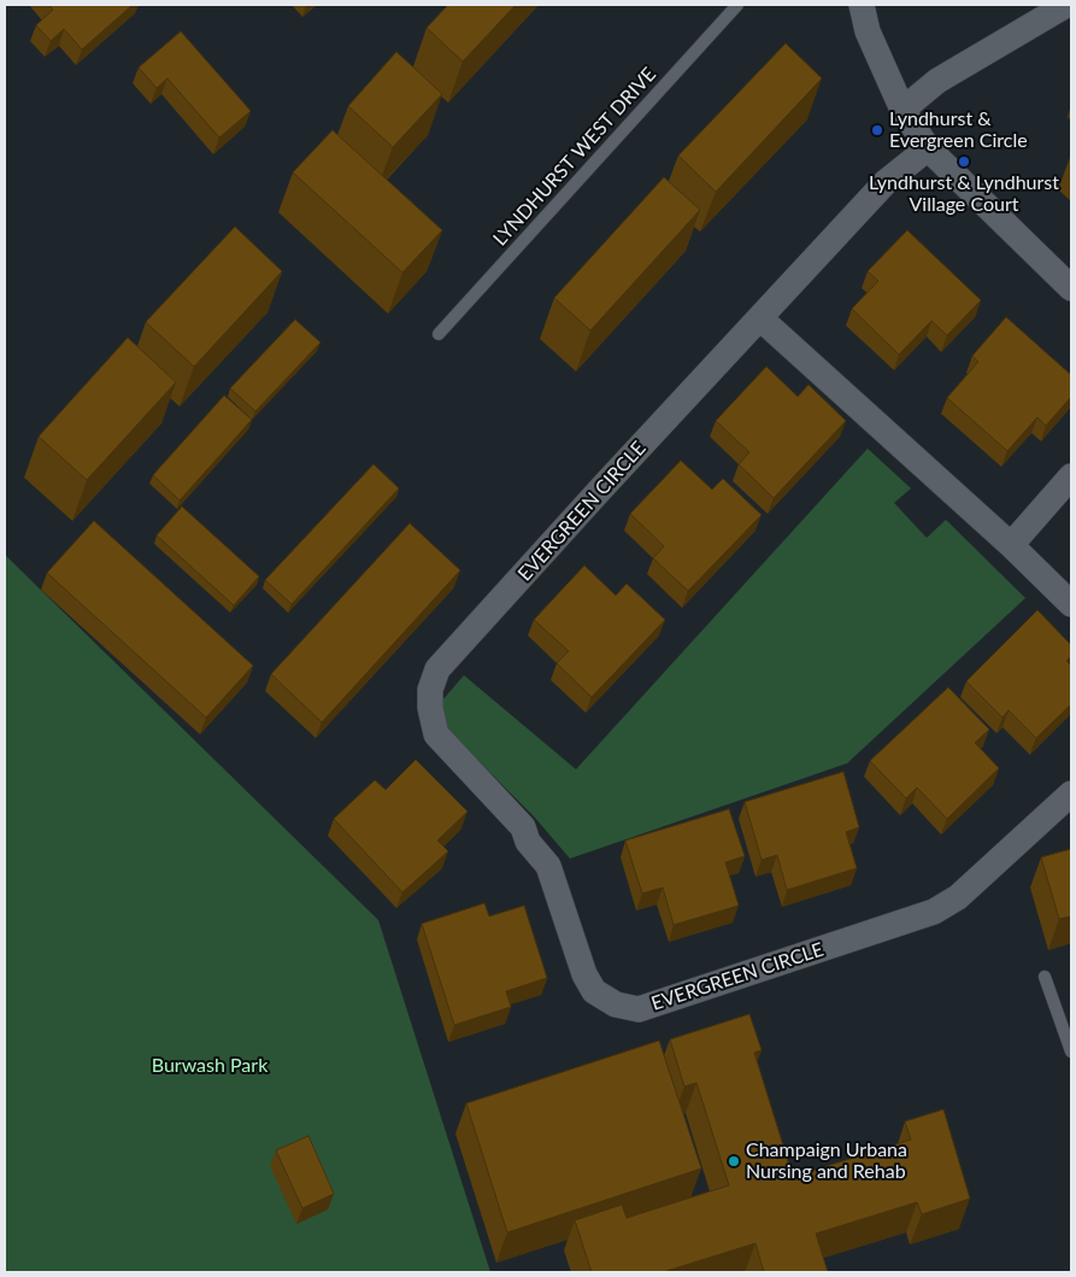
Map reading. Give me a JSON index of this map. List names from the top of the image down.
{
  "streets": {
    "street": ["EVERGREEN CIRCLE"],
    "lane": ["LYNDHURST WEST DRIVE"]
  },
  "parks": ["Burwash Park"],
  "places": ["Lyndhurst & Evergreen Circle", "Lyndhurst & Lyndhurst Village Court", "Champaign Urbana Nursing and Rehab"]
}
